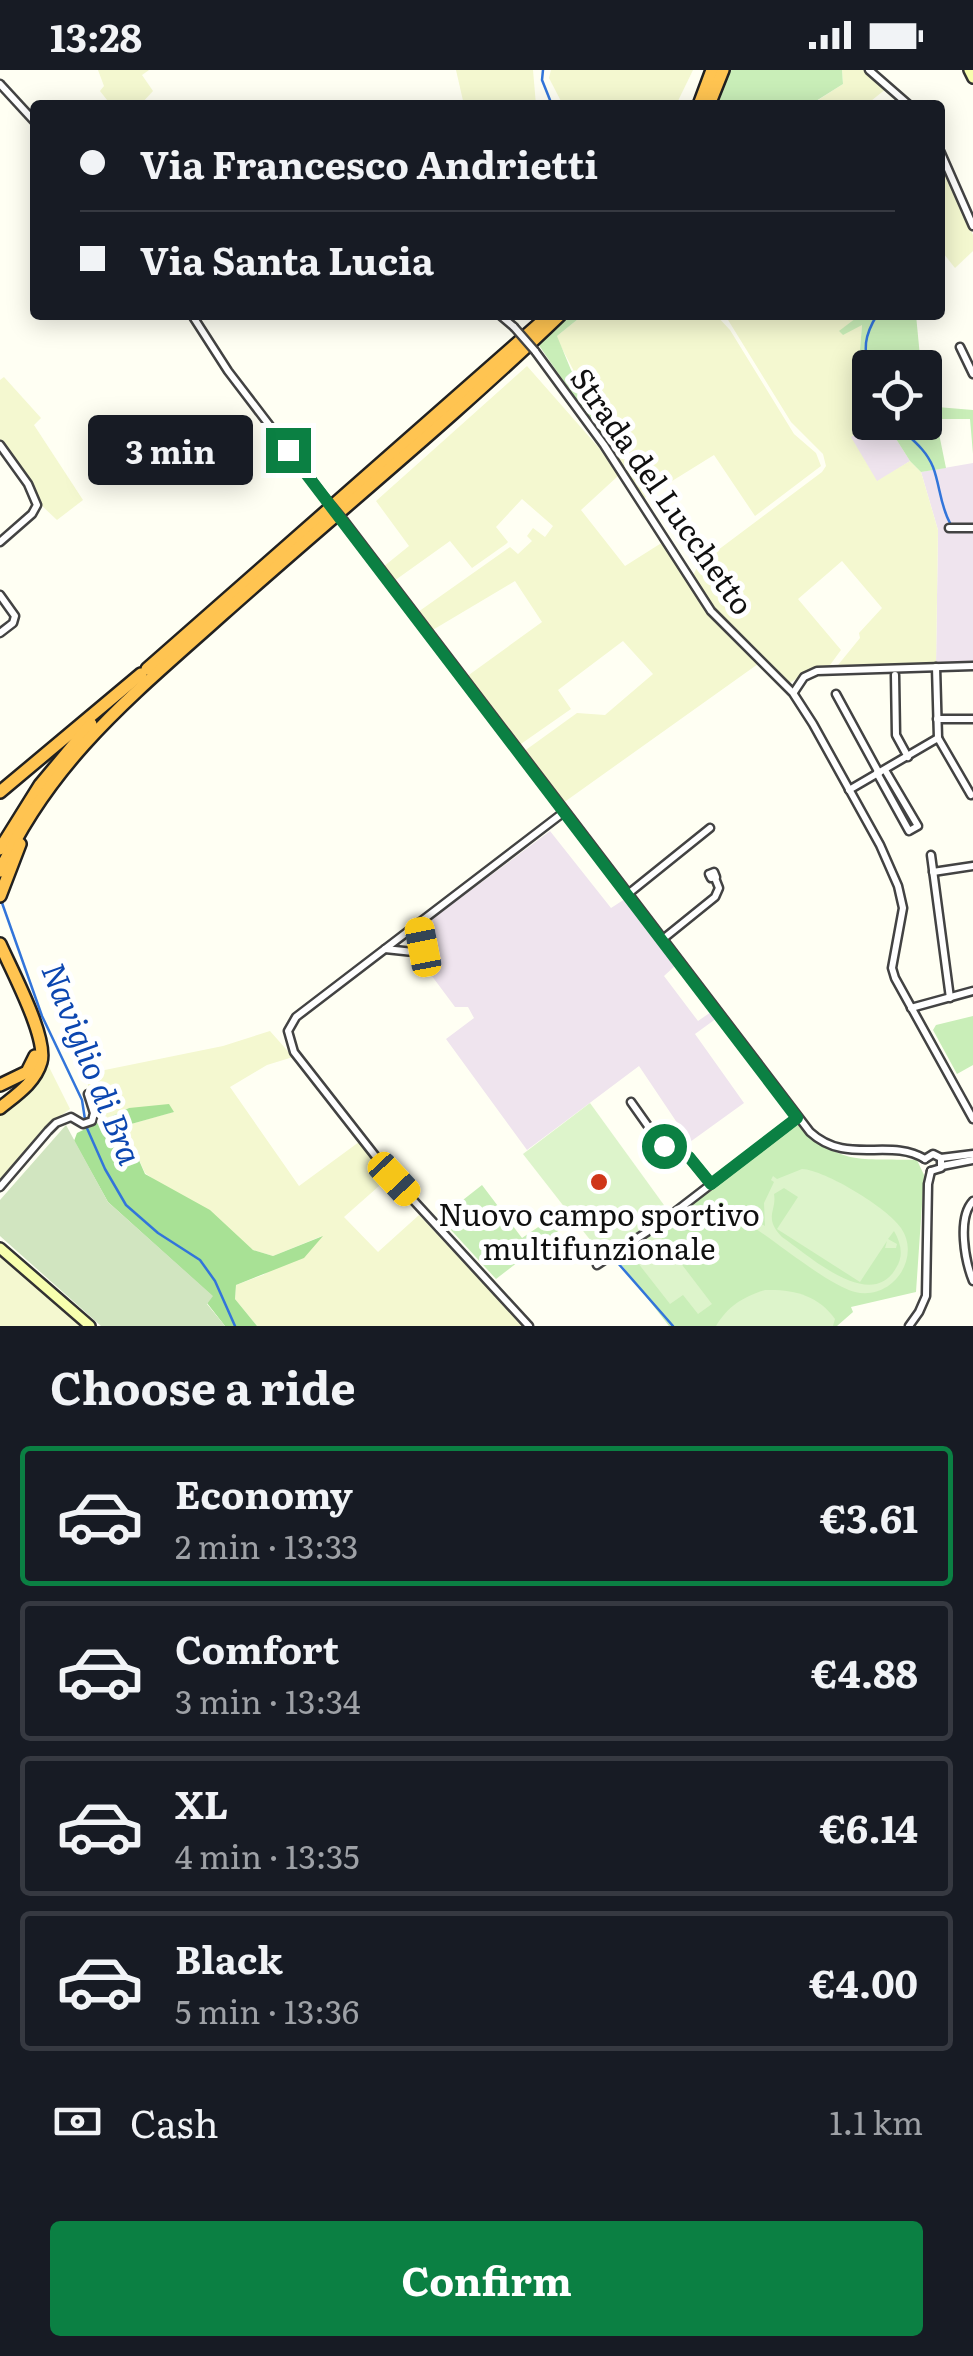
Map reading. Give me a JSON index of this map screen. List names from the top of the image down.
{
  "streets": {
    "street": ["Strada del Lucchetto"]
  },
  "water": ["Naviglio di Bra"],
  "places": ["Nuovo campo sportivo multifunzionale"],
  "page": {
    "status": "13:28",
    "banner": ["Via Francesco Andrietti", "Via Santa Lucia"],
    "bubble": "3 min",
    "heading": "Choose a ride",
    "list": [
      {
        "name": "Economy",
        "note": "2 min · 13:33",
        "value": "€3.61"
      },
      {
        "name": "Comfort",
        "note": "3 min · 13:34",
        "value": "€4.88"
      },
      {
        "name": "XL",
        "note": "4 min · 13:35",
        "value": "€6.14"
      },
      {
        "name": "Black",
        "note": "5 min · 13:36",
        "value": "€4.00"
      }
    ],
    "pay": ["Cash", "1.1 km"],
    "buttons": "Confirm"
  }
}
